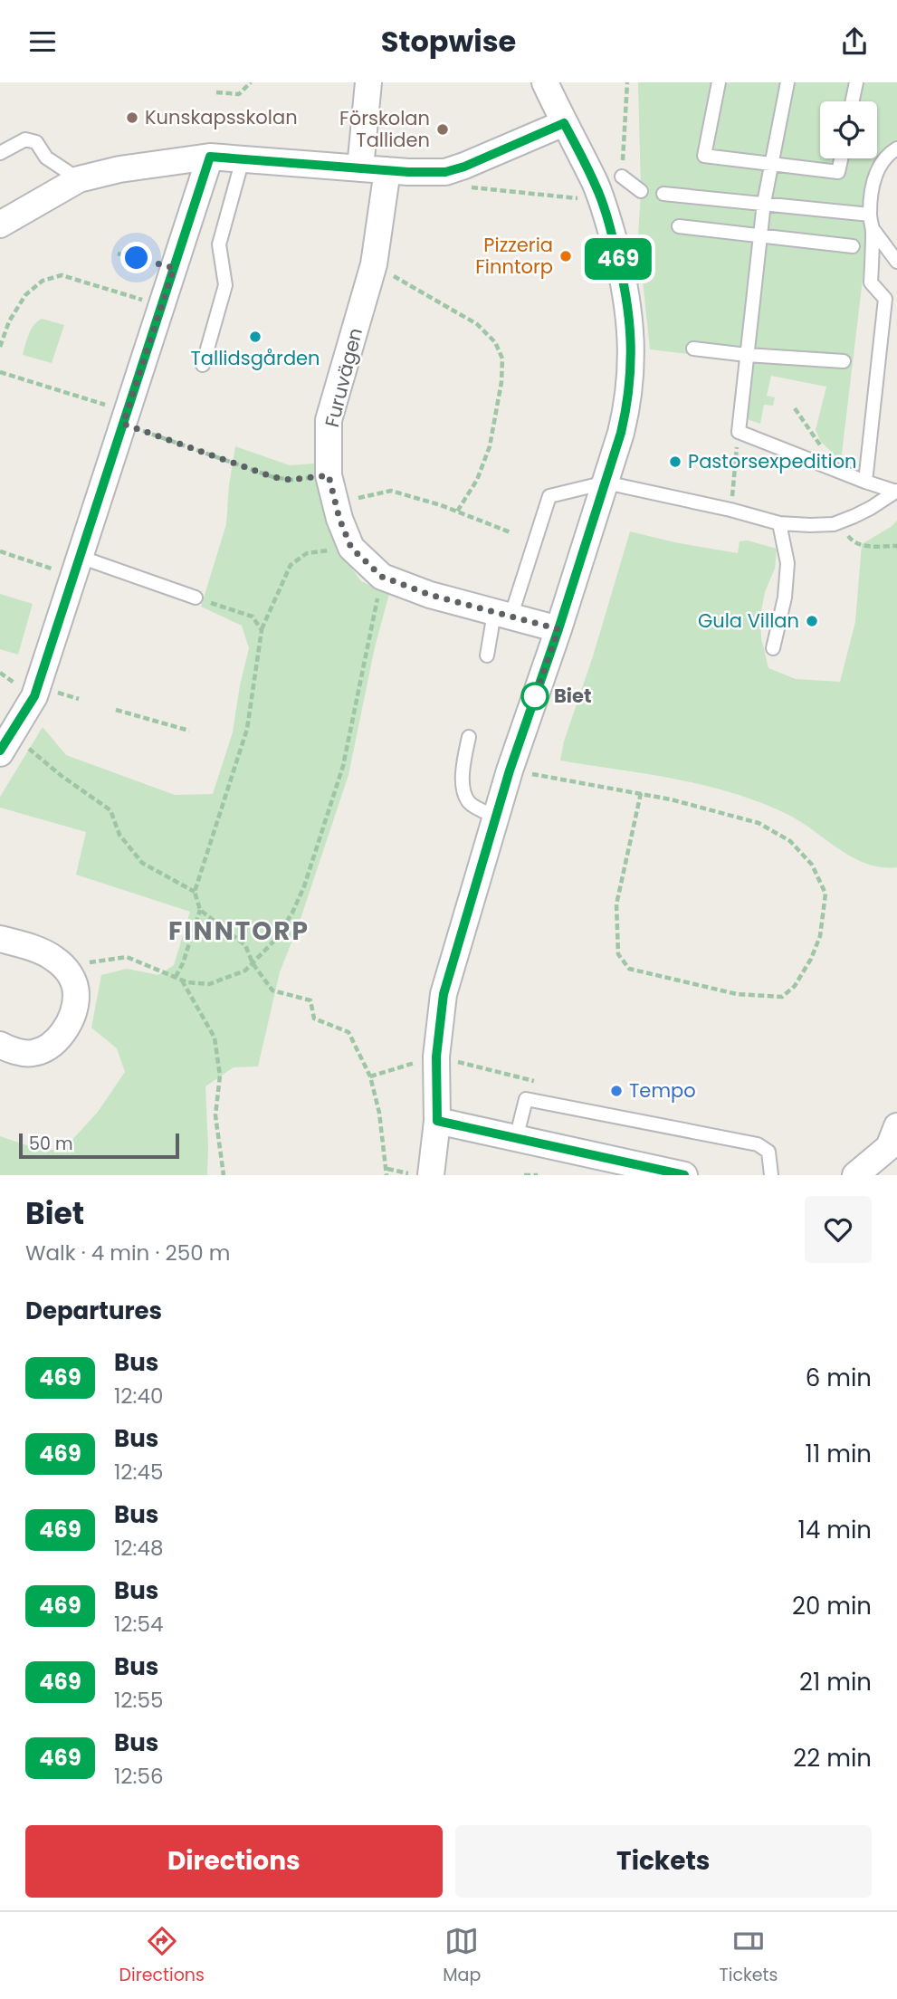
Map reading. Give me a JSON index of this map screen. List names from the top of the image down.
{
  "streets": {
    "street": ["Furuvägen"]
  },
  "districts": ["FINNTORP"],
  "places": [
    "Kunskapsskolan",
    "Förskolan Talliden",
    "Pizzeria Finntorp",
    "Tallidsgården",
    "Pastorsexpedition",
    "Gula Villan",
    "Biet",
    "Tempo"
  ],
  "lines": ["bus line 469"],
  "scale_bar": "50 m",
  "page": {
    "header": "Stopwise",
    "on_map": "469",
    "scale": "50 m",
    "heading": [
      ["Biet", "Walk · 4 min · 250 m"],
      "Departures"
    ],
    "list": [
      {
        "mark": "469",
        "name": "Bus",
        "note": "12:40",
        "value": "6 min"
      },
      {
        "mark": "469",
        "name": "Bus",
        "note": "12:45",
        "value": "11 min"
      },
      {
        "mark": "469",
        "name": "Bus",
        "note": "12:48",
        "value": "14 min"
      },
      {
        "mark": "469",
        "name": "Bus",
        "note": "12:54",
        "value": "20 min"
      },
      {
        "mark": "469",
        "name": "Bus",
        "note": "12:55",
        "value": "21 min"
      },
      {
        "mark": "469",
        "name": "Bus",
        "note": "12:56",
        "value": "22 min"
      }
    ],
    "buttons": ["Directions", "Tickets"],
    "tabs": ["Directions", "Map", "Tickets"]
  }
}
